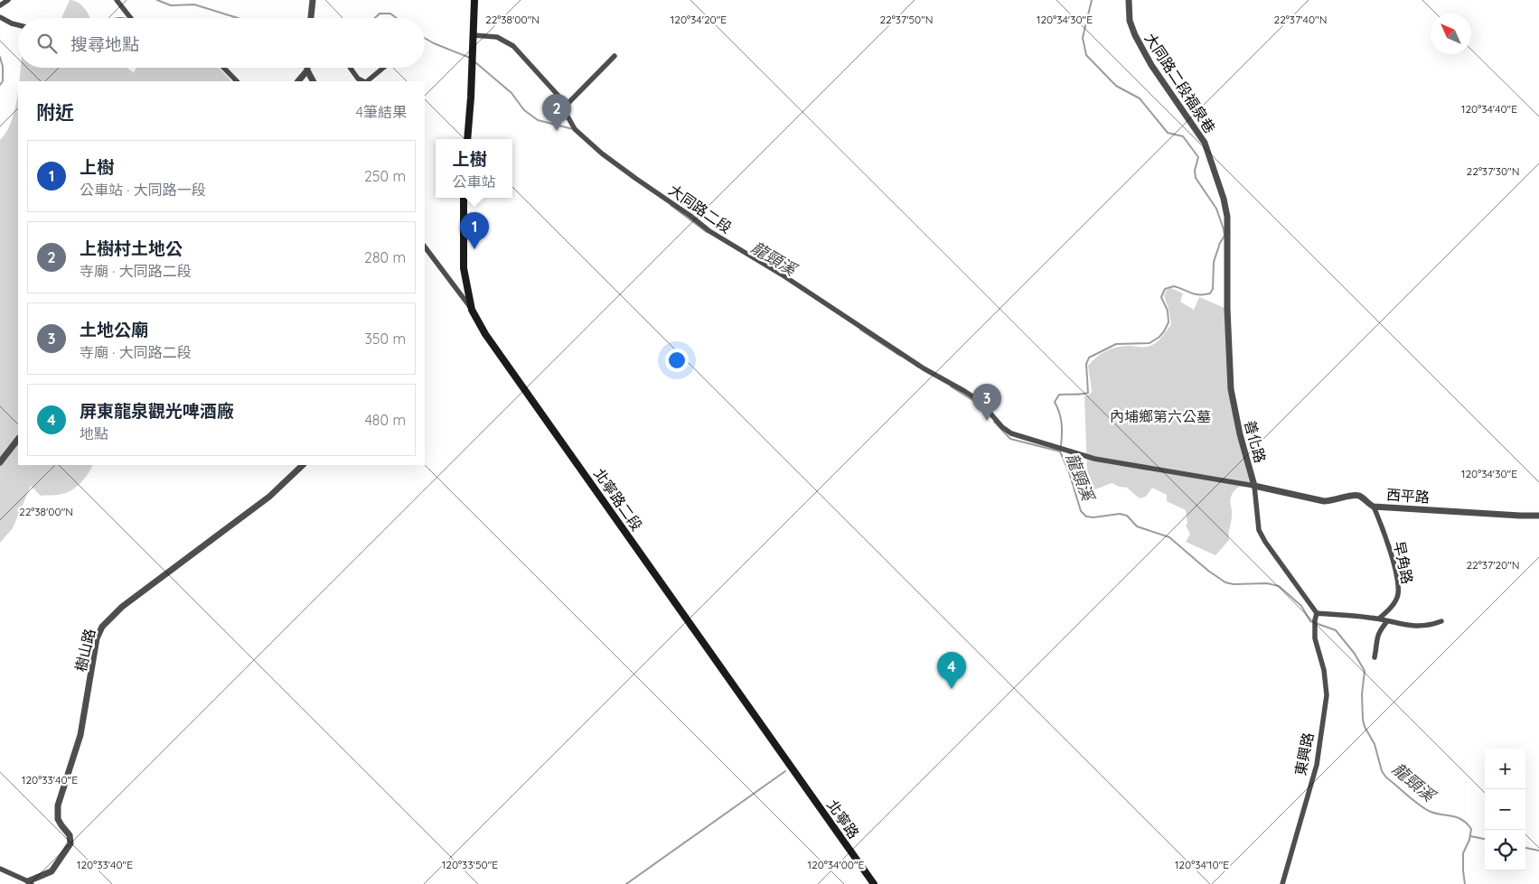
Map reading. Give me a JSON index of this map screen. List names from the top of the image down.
{
  "streets": {
    "main road": ["北寧路二段", "北寧路"],
    "street": [
      "大同路二段福泉巷",
      "大同路二段",
      "善化路",
      "西平路",
      "早角路",
      "樹山路",
      "東興路"
    ]
  },
  "crossings": [
    ["大同路二段福泉巷", "善化路"],
    ["大同路二段", "善化路"],
    ["大同路二段", "西平路"],
    ["善化路", "西平路"],
    ["善化路", "東興路"],
    ["西平路", "早角路"],
    ["北寧路二段", "北寧路"]
  ],
  "water": ["龍頸溪"],
  "parks": ["內埔鄉第六公墓"],
  "north": "top left",
  "page": {
    "search": "搜尋地點",
    "heading": ["附近", "4筆結果"],
    "pins": [
      "2",
      "1",
      "3",
      "4"
    ],
    "popup": ["上樹", "公車站"],
    "list": [
      {
        "mark": "1",
        "name": "上樹",
        "note": "公車站 · 大同路一段",
        "value": "250 m"
      },
      {
        "mark": "2",
        "name": "上樹村土地公",
        "note": "寺廟 · 大同路二段",
        "value": "280 m"
      },
      {
        "mark": "3",
        "name": "土地公廟",
        "note": "寺廟 · 大同路二段",
        "value": "350 m"
      },
      {
        "mark": "4",
        "name": "屏東龍泉觀光啤酒廠",
        "note": "地點",
        "value": "480 m"
      }
    ],
    "map_buttons": ["+", "−"]
  },
  "coordinates": [
    "120°34'20\"E",
    "22°37'50\"N",
    "120°34'30\"E",
    "22°37'40\"N",
    "22°38'00\"N",
    "120°34'40\"E",
    "22°37'30\"N",
    "22°37'20\"N",
    "120°33'40\"E",
    "120°33'50\"E",
    "120°34'00\"E",
    "120°34'10\"E"
  ]
}
